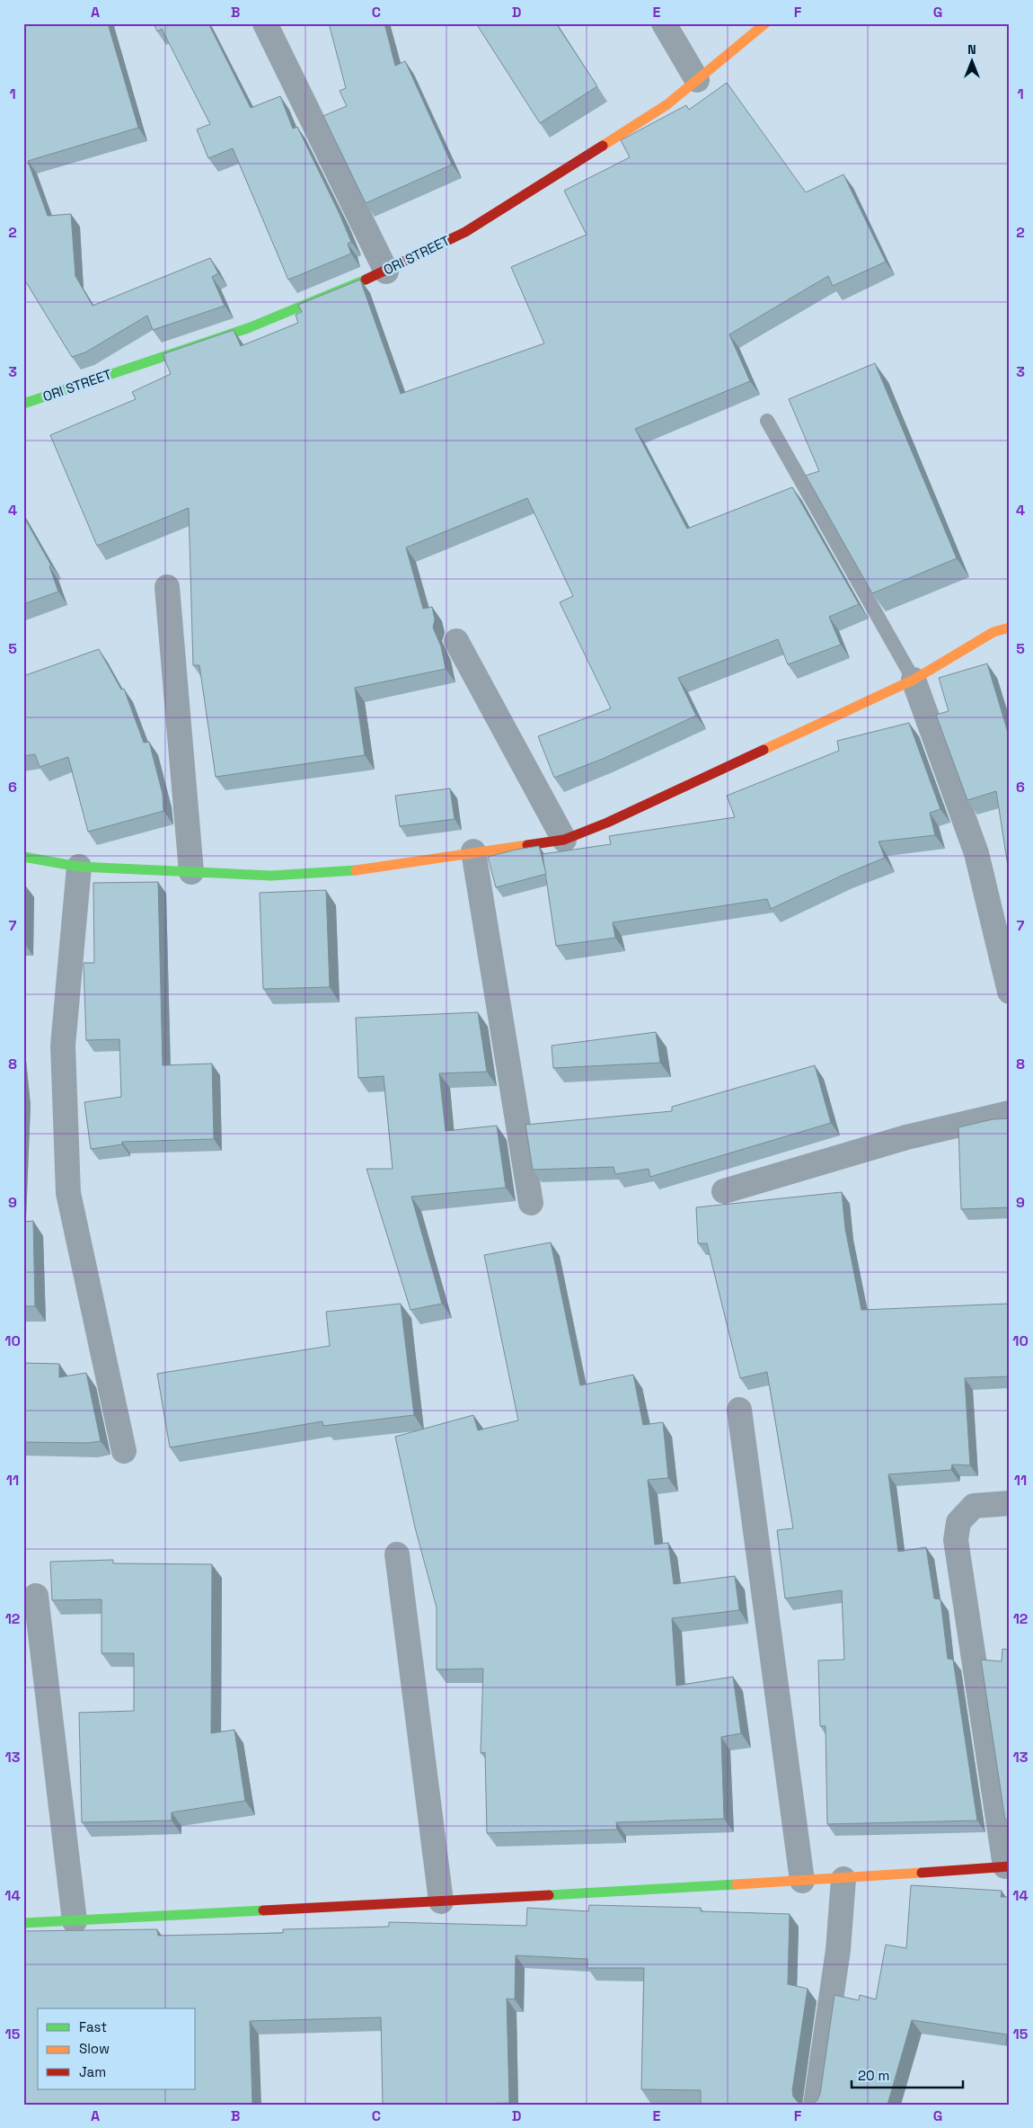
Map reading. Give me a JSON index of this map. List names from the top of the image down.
{
  "streets": {
    "street": ["ORI STREET"]
  },
  "legend": ["Fast", "Slow", "Jam"],
  "scale_bar": "20 m",
  "north": "top",
  "grid": {
    "columns": [
      "A",
      "B",
      "C",
      "D",
      "E",
      "F",
      "G"
    ],
    "rows": [
      "1",
      "2",
      "3",
      "4",
      "5",
      "6",
      "7",
      "8",
      "9",
      "10",
      "11",
      "12",
      "13",
      "14",
      "15"
    ]
  }
}
